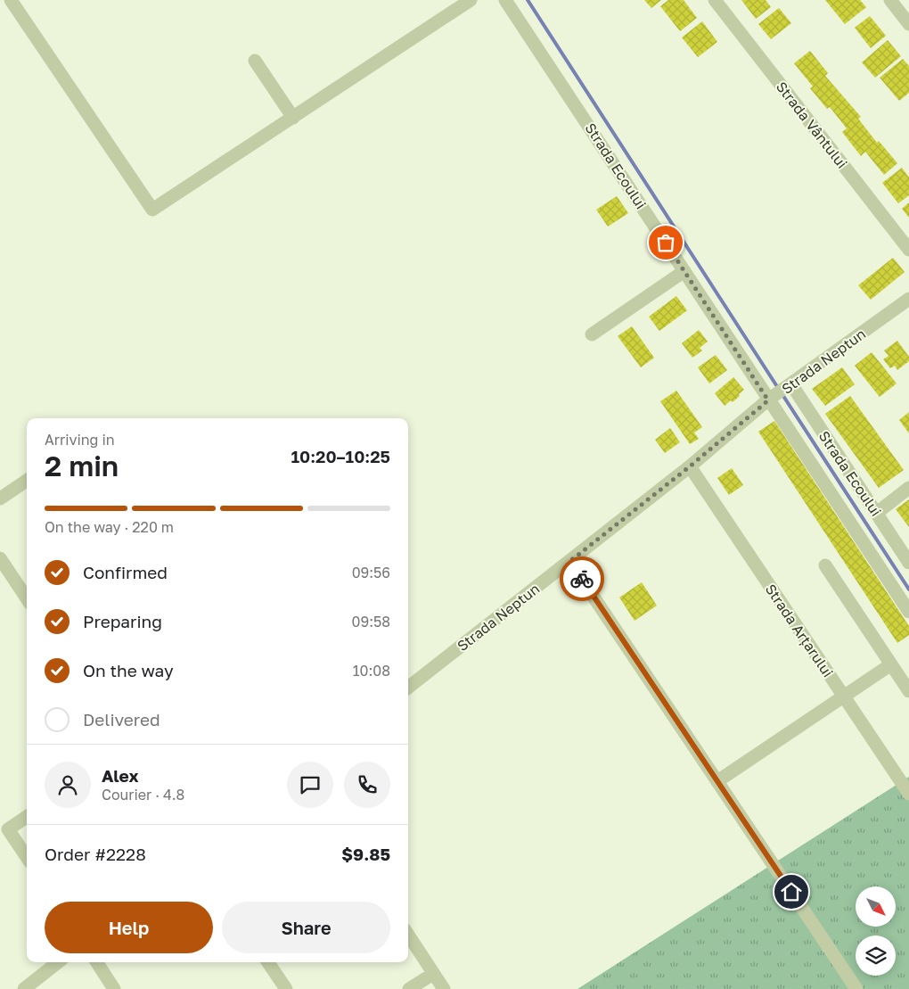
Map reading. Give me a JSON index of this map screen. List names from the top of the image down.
{
  "streets": {
    "street": [
      "Strada Vântului",
      "Strada Ecoului",
      "Strada Neptun",
      "Strada Arțarului"
    ]
  },
  "crossings": [
    ["Strada Ecoului", "Strada Neptun"],
    ["Strada Neptun", "Strada Arțarului"]
  ],
  "north": "bottom right",
  "page": {
    "heading": ["2 min", "Arriving in", "10:20–10:25"],
    "panel": [
      "Alex",
      "Courier · 4.8",
      "Order #2228",
      "$9.85"
    ],
    "bar": "On the way · 220 m",
    "list": [
      ["Confirmed", "09:56"],
      ["Preparing", "09:58"],
      ["On the way", "10:08"],
      "Delivered"
    ],
    "buttons": ["Help", "Share"]
  }
}
